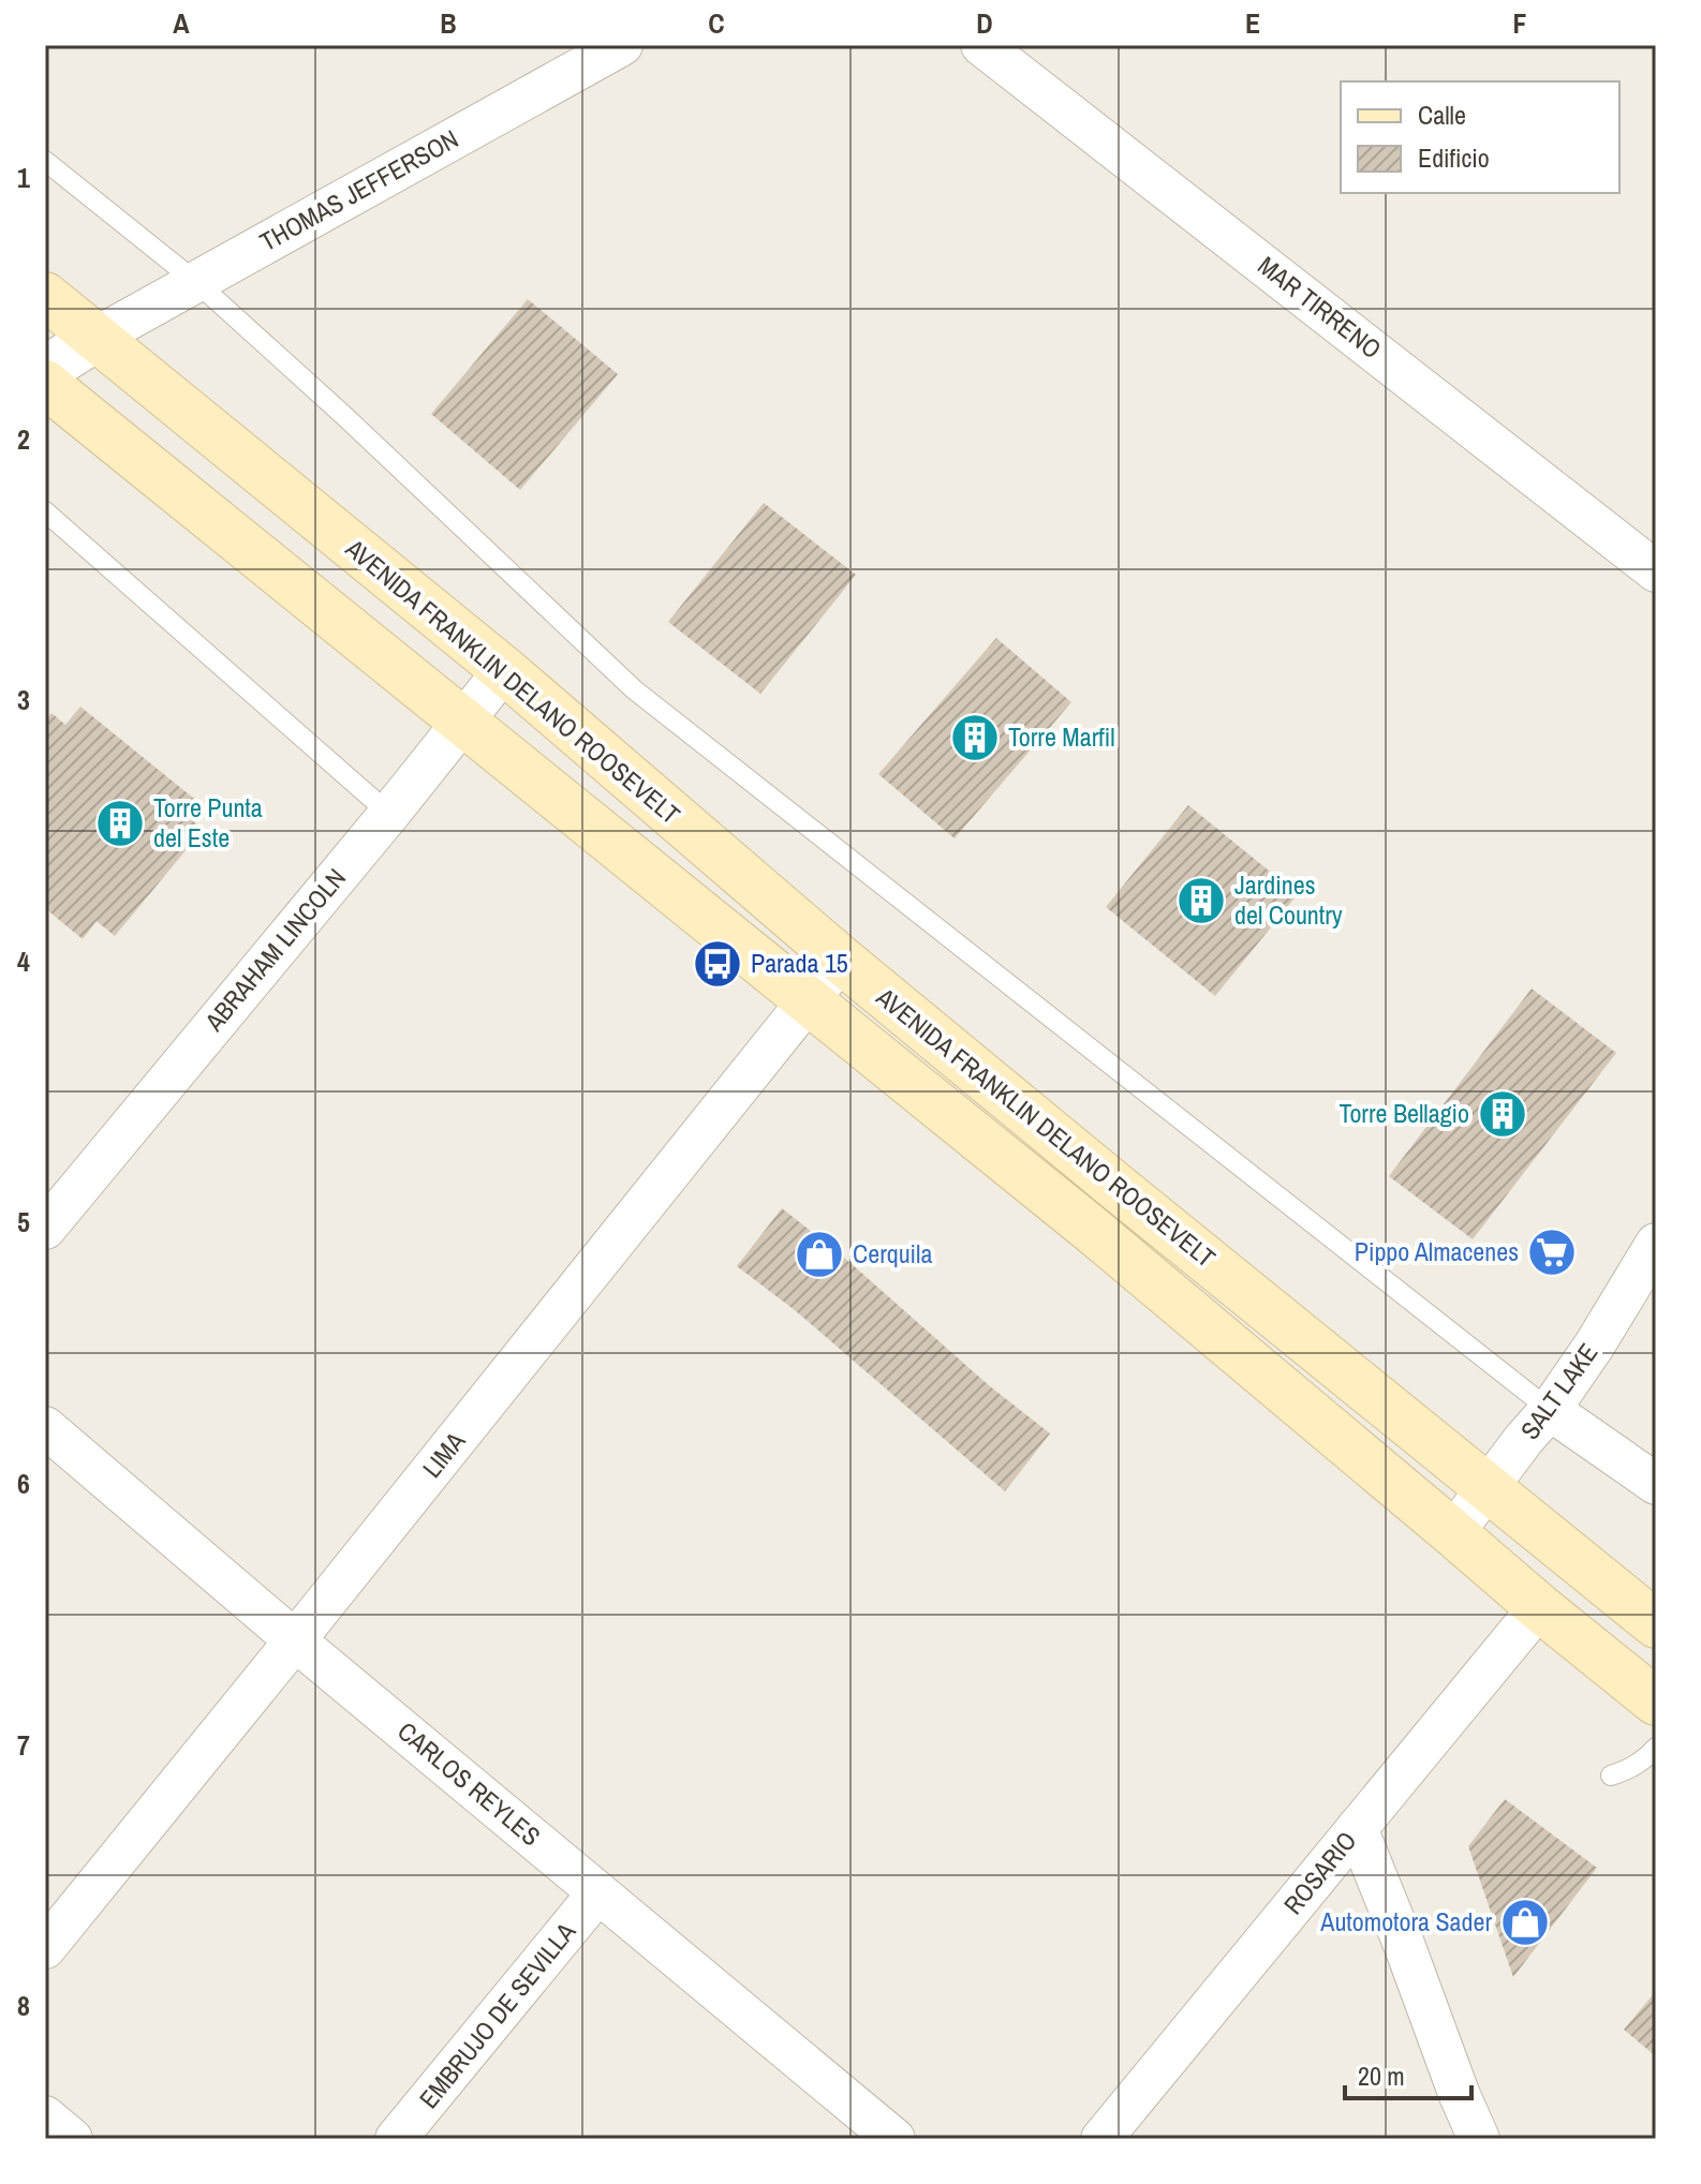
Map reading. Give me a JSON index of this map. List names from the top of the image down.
{
  "streets": {
    "main road": ["AVENIDA FRANKLIN DELANO ROOSEVELT"],
    "street": [
      "THOMAS JEFFERSON",
      "MAR TIRRENO",
      "ABRAHAM LINCOLN",
      "SALT LAKE",
      "LIMA",
      "CARLOS REYLES",
      "ROSARIO",
      "EMBRUJO DE SEVILLA"
    ]
  },
  "crossings": [
    ["THOMAS JEFFERSON", "AVENIDA FRANKLIN DELANO ROOSEVELT"],
    ["AVENIDA FRANKLIN DELANO ROOSEVELT", "ABRAHAM LINCOLN"],
    ["AVENIDA FRANKLIN DELANO ROOSEVELT", "SALT LAKE"],
    ["AVENIDA FRANKLIN DELANO ROOSEVELT", "LIMA"],
    ["AVENIDA FRANKLIN DELANO ROOSEVELT", "ROSARIO"],
    ["LIMA", "CARLOS REYLES"],
    ["CARLOS REYLES", "EMBRUJO DE SEVILLA"]
  ],
  "places": {
    "building": [
      "Torre Marfil",
      "Torre Punta del Este",
      "Jardines del Country",
      "Torre Bellagio"
    ],
    "bus stop": ["Parada 15"],
    "supermarket": ["Pippo Almacenes"],
    "shop": ["Cerquila", "Automotora Sader"]
  },
  "legend": ["Calle", "Edificio"],
  "scale_bar": "20 m",
  "grid": {
    "columns": [
      "A",
      "B",
      "C",
      "D",
      "E",
      "F"
    ],
    "rows": [
      "1",
      "2",
      "3",
      "4",
      "5",
      "6",
      "7",
      "8"
    ]
  }
}
